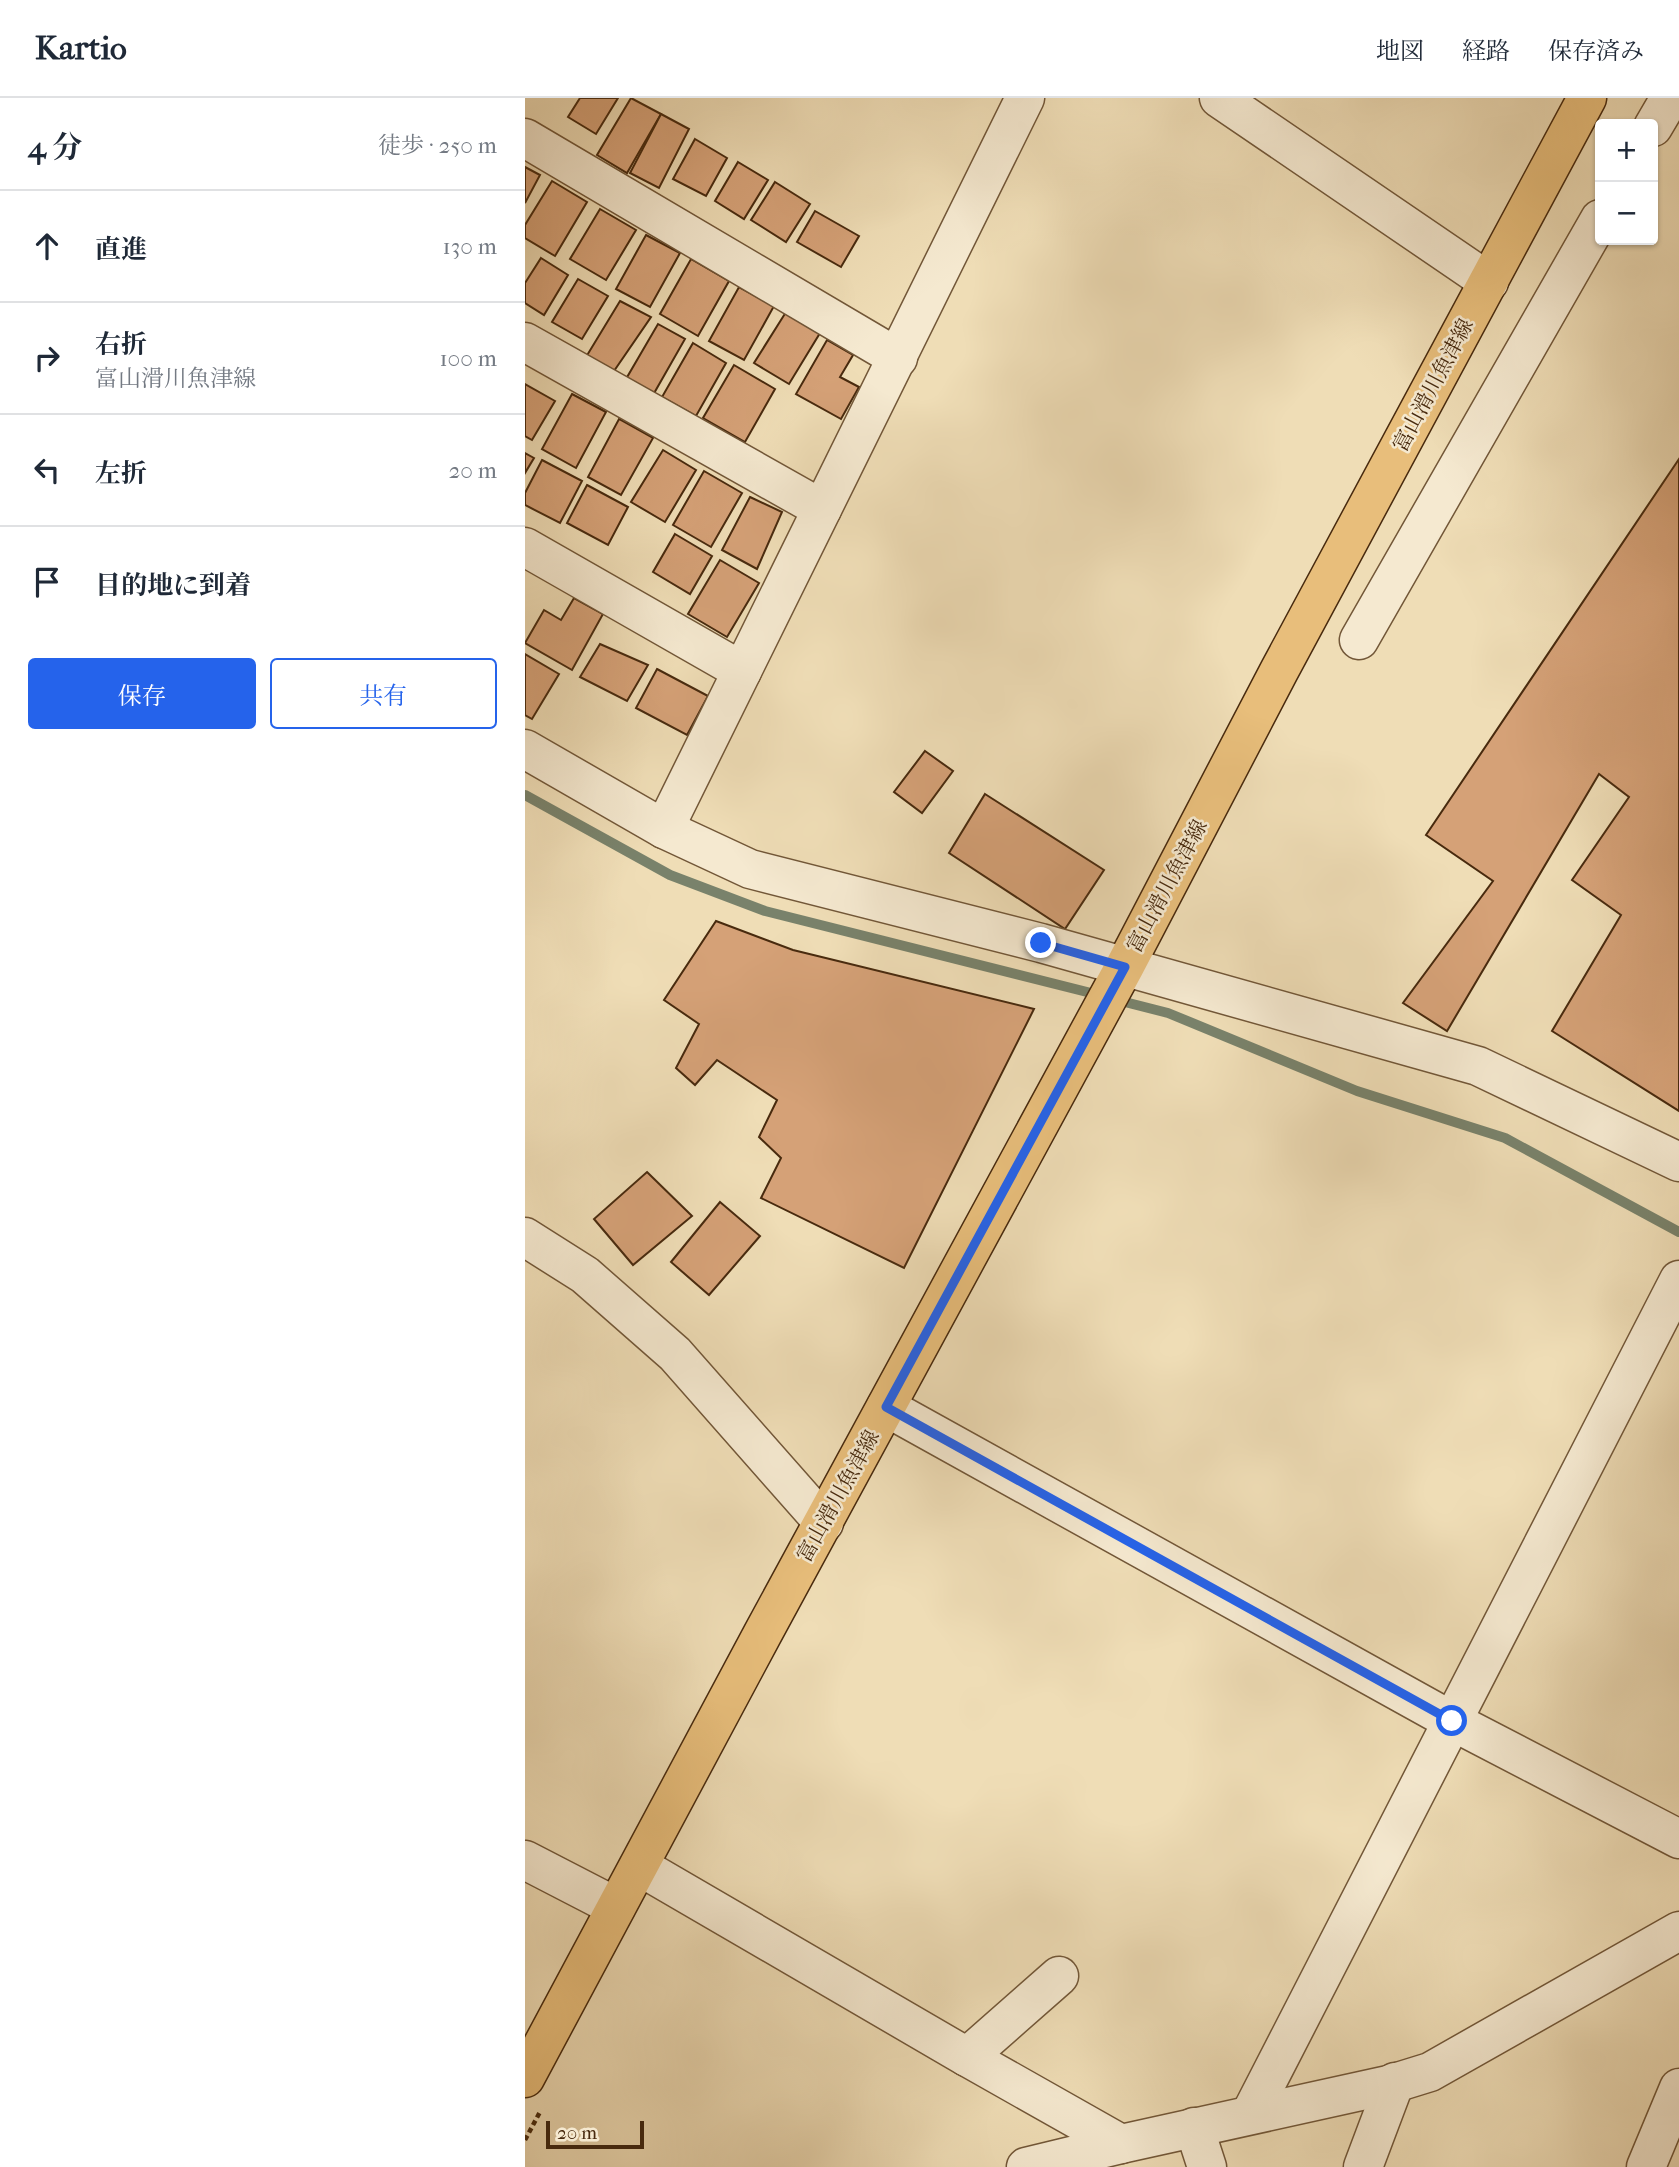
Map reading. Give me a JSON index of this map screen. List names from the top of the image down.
{
  "streets": {
    "main road": ["富山滑川魚津線"]
  },
  "scale_bar": "20 m",
  "page": {
    "header": "Kartio",
    "nav": ["地図", "経路", "保存済み"],
    "heading": ["4 分", "徒歩 · 250 m"],
    "map_buttons": ["+", "−"],
    "list": [
      ["直進", "130 m"],
      ["右折", "富山滑川魚津線", "100 m"],
      ["左折", "20 m"],
      "目的地に到着"
    ],
    "buttons": ["保存", "共有"],
    "scale": "20 m"
  }
}
